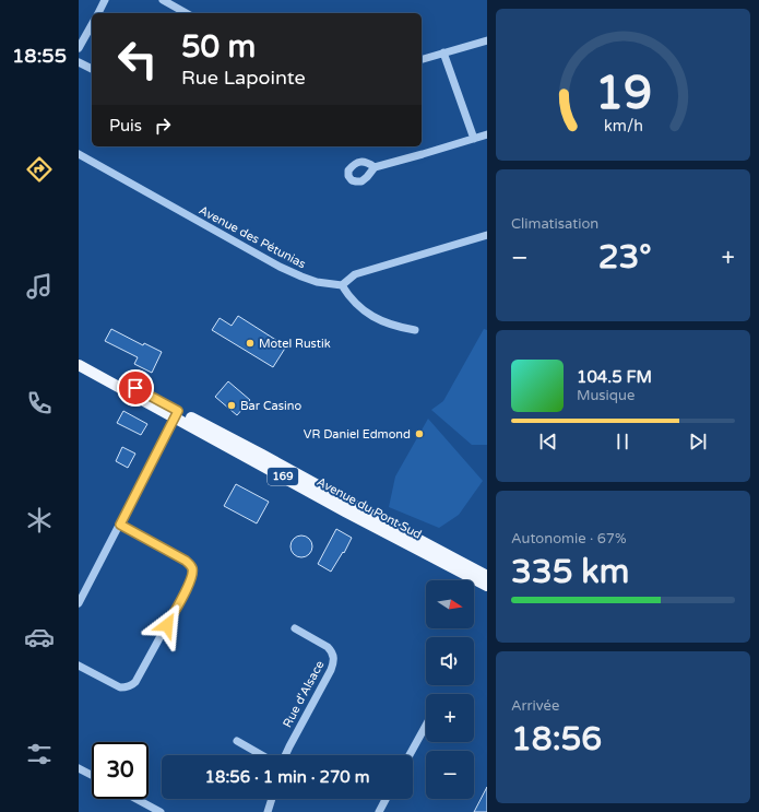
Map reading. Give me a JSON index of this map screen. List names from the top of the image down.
{
  "streets": {
    "main road": ["169", "Avenue du Pont Sud"],
    "street": ["Avenue des Pétunias", "Rue d'Alsace"]
  },
  "places": ["Motel Rustik", "Bar Casino", "VR Daniel Edmond"],
  "north": "right",
  "page": {
    "tabs": "18:55",
    "turn": ["50 m", "Rue Lapointe"],
    "then": "Puis",
    "tile": [
      "Climatisation",
      ["Autonomie · 67%", "335 km"],
      ["Arrivée", "18:56"]
    ],
    "heat": ["−", "23°", "+"],
    "song": ["104.5 FM", "Musique"],
    "map_buttons": ["+", "−"],
    "limit": "30",
    "trip": "18:56 · 1 min · 270 m",
    "gauge": ["19", "km/h"]
  }
}
